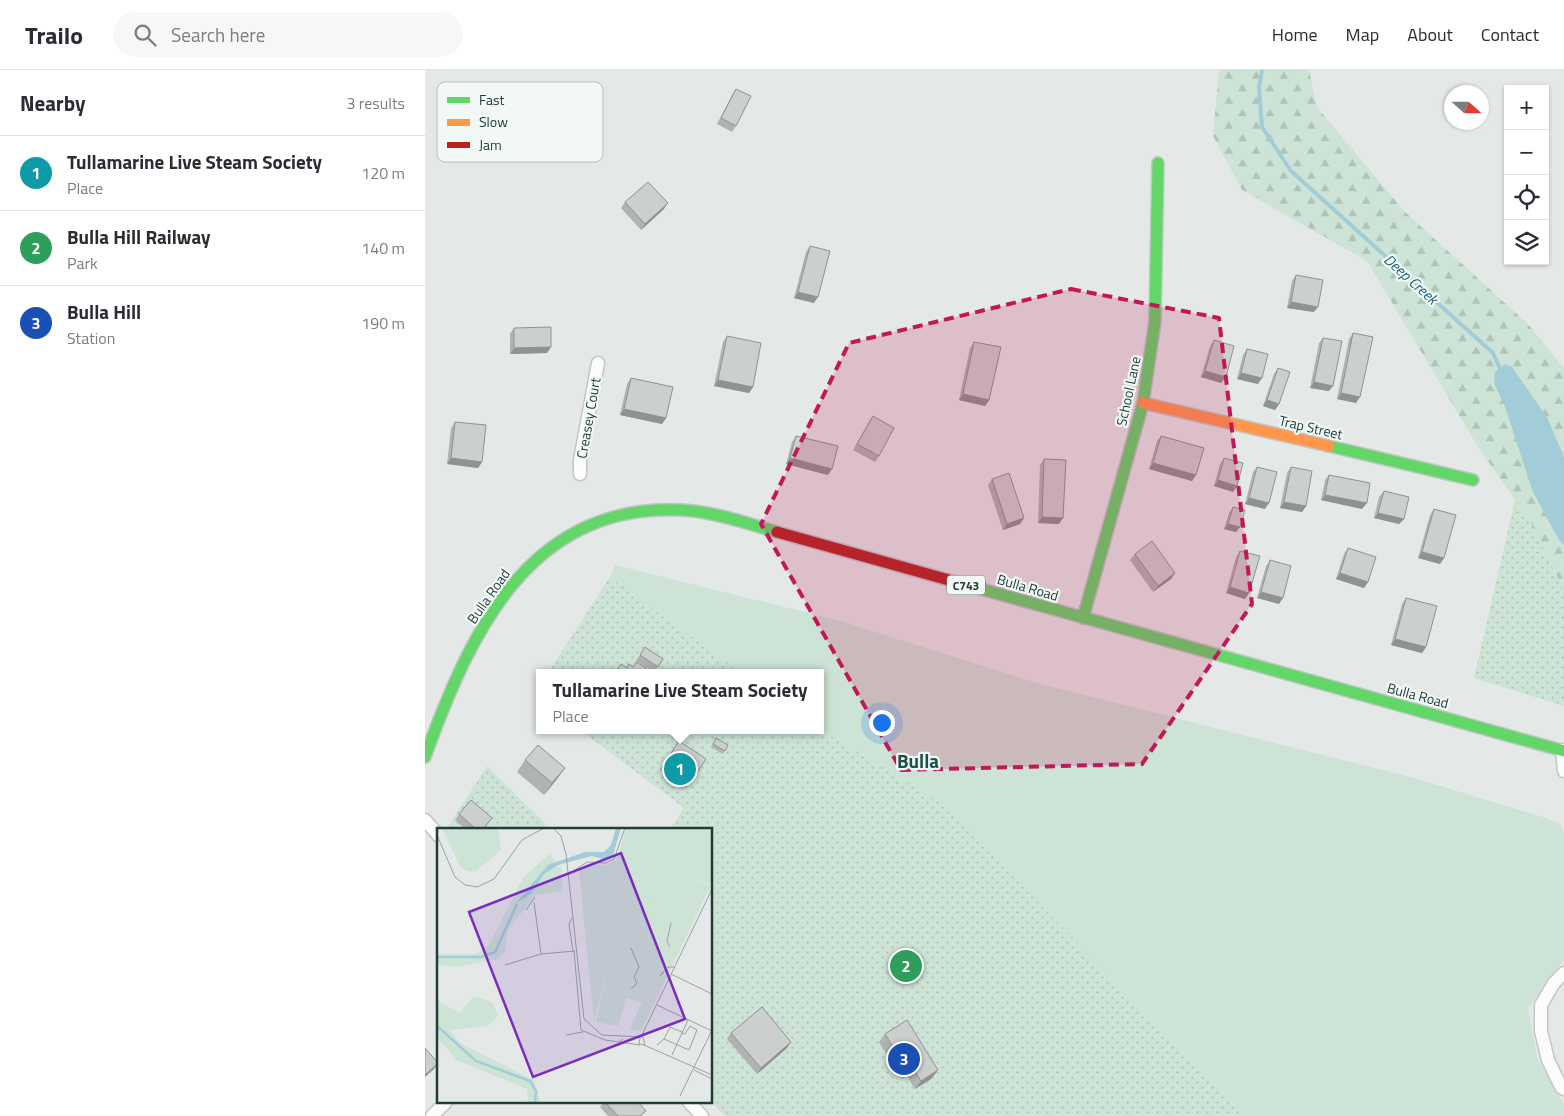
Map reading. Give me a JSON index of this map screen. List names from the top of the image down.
{
  "streets": {
    "main road": [
      "School Lane",
      "Trap Street",
      "C743",
      "Bulla Road"
    ],
    "street": ["Creasey Court"]
  },
  "crossings": [
    ["School Lane", "Trap Street"],
    ["School Lane", "Bulla Road"]
  ],
  "districts": ["Bulla"],
  "water": ["Deep Creek"],
  "legend": ["Fast", "Slow", "Jam"],
  "north": "right",
  "page": {
    "header": "Trailo",
    "search": "Search here",
    "nav": [
      "Home",
      "Map",
      "About",
      "Contact"
    ],
    "heading": ["Nearby", "3 results"],
    "map_buttons": ["+", "−"],
    "list": [
      {
        "mark": "1",
        "name": "Tullamarine Live Steam Society",
        "note": "Place",
        "value": "120 m"
      },
      {
        "mark": "2",
        "name": "Bulla Hill Railway",
        "note": "Park",
        "value": "140 m"
      },
      {
        "mark": "3",
        "name": "Bulla Hill",
        "note": "Station",
        "value": "190 m"
      }
    ],
    "popup": ["Tullamarine Live Steam Society", "Place"],
    "pins": ["1", "2", "3"]
  }
}
